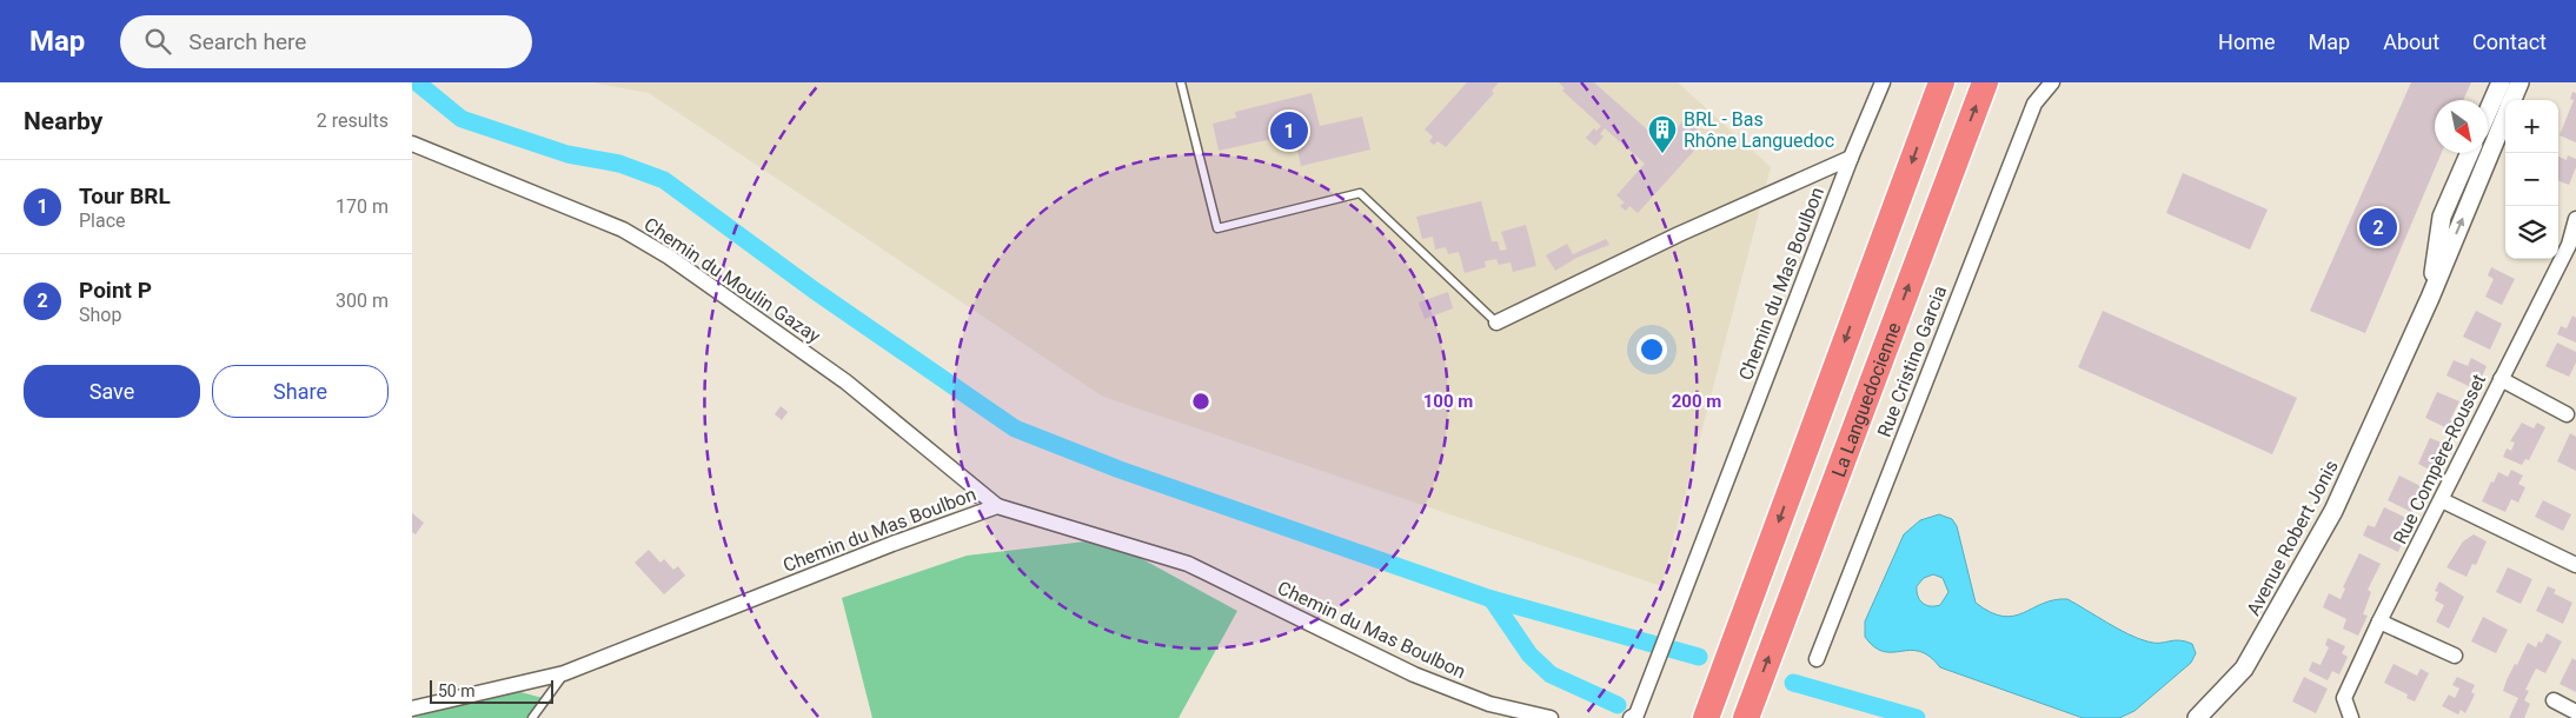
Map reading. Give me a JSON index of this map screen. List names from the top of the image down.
{
  "streets": {
    "highway": ["La Languedocienne"],
    "street": [
      "Chemin du Moulin Gazay",
      "Chemin du Mas Boulbon",
      "Rue Cristino Garcia",
      "Rue Compère-Rousset",
      "Avenue Robert Jonis"
    ]
  },
  "crossings": [
    ["Chemin du Moulin Gazay", "Chemin du Mas Boulbon"]
  ],
  "places": {
    "building": ["BRL - Bas Rhône Languedoc"]
  },
  "scale_bar": "50 m",
  "north": "bottom right",
  "page": {
    "header": "Map",
    "search": "Search here",
    "nav": [
      "Home",
      "Map",
      "About",
      "Contact"
    ],
    "heading": ["Nearby", "2 results"],
    "map_buttons": ["+", "−"],
    "pins": ["1", "2"],
    "list": [
      {
        "mark": "1",
        "name": "Tour BRL",
        "note": "Place",
        "value": "170 m"
      },
      {
        "mark": "2",
        "name": "Point P",
        "note": "Shop",
        "value": "300 m"
      }
    ],
    "buttons": ["Save", "Share"],
    "scale": "50 m"
  },
  "rings": ["100 m", "200 m"]
}
